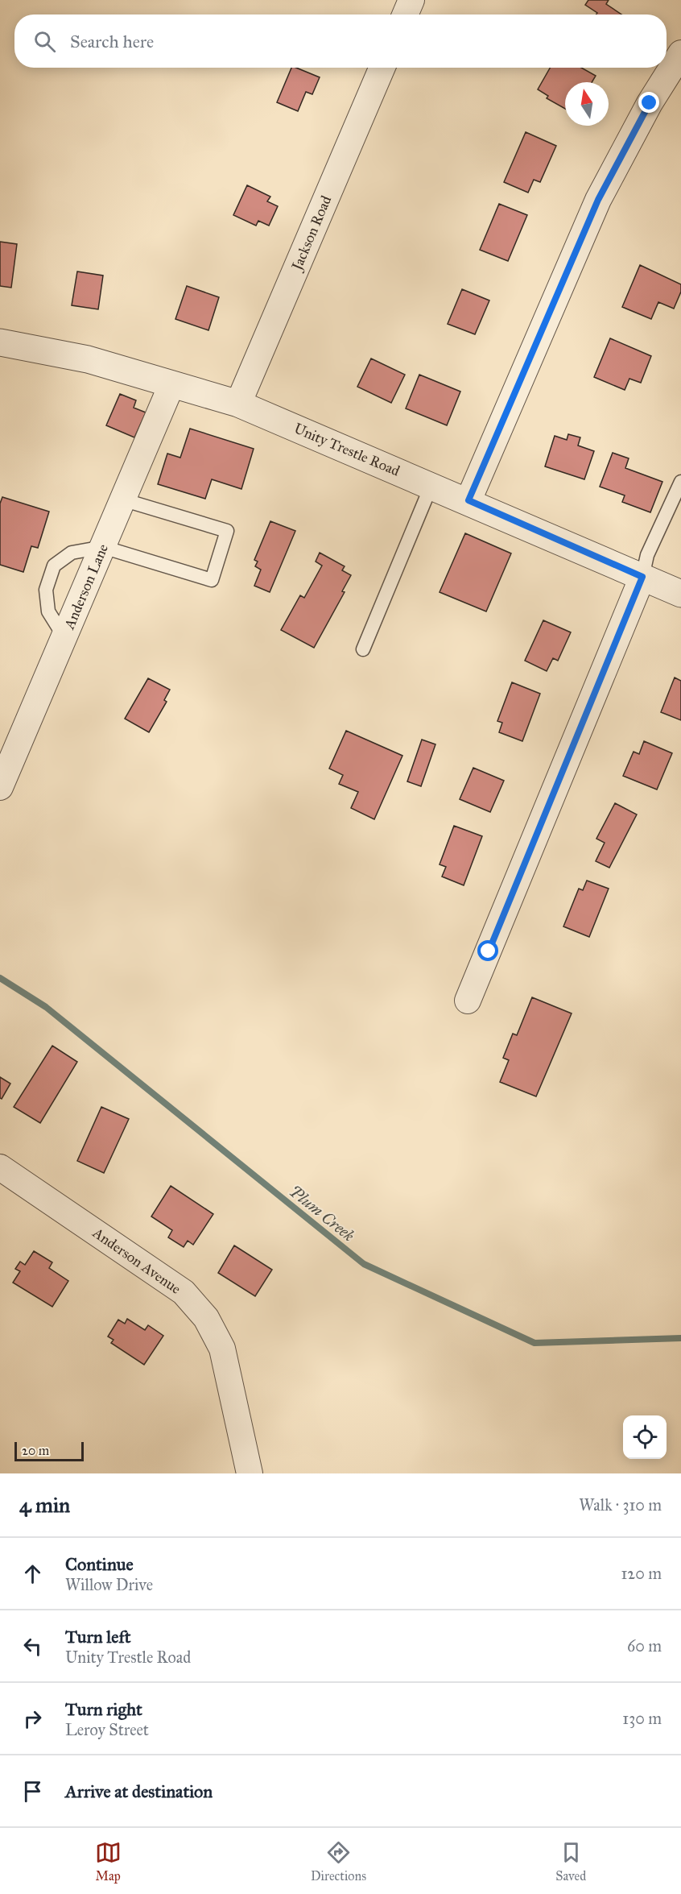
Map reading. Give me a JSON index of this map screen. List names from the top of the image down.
{
  "streets": {
    "street": [
      "Jackson Road",
      "Unity Trestle Road",
      "Anderson Lane",
      "Anderson Avenue"
    ]
  },
  "crossings": [
    ["Jackson Road", "Unity Trestle Road"],
    ["Unity Trestle Road", "Anderson Lane"]
  ],
  "water": ["Plum Creek"],
  "scale_bar": "20 m",
  "north": "top",
  "page": {
    "search": "Search here",
    "scale": "20 m",
    "heading": ["4 min", "Walk · 310 m"],
    "list": [
      ["Continue", "Willow Drive", "120 m"],
      ["Turn left", "Unity Trestle Road", "60 m"],
      ["Turn right", "Leroy Street", "130 m"],
      "Arrive at destination"
    ],
    "nav": ["Map", "Directions", "Saved"]
  }
}
